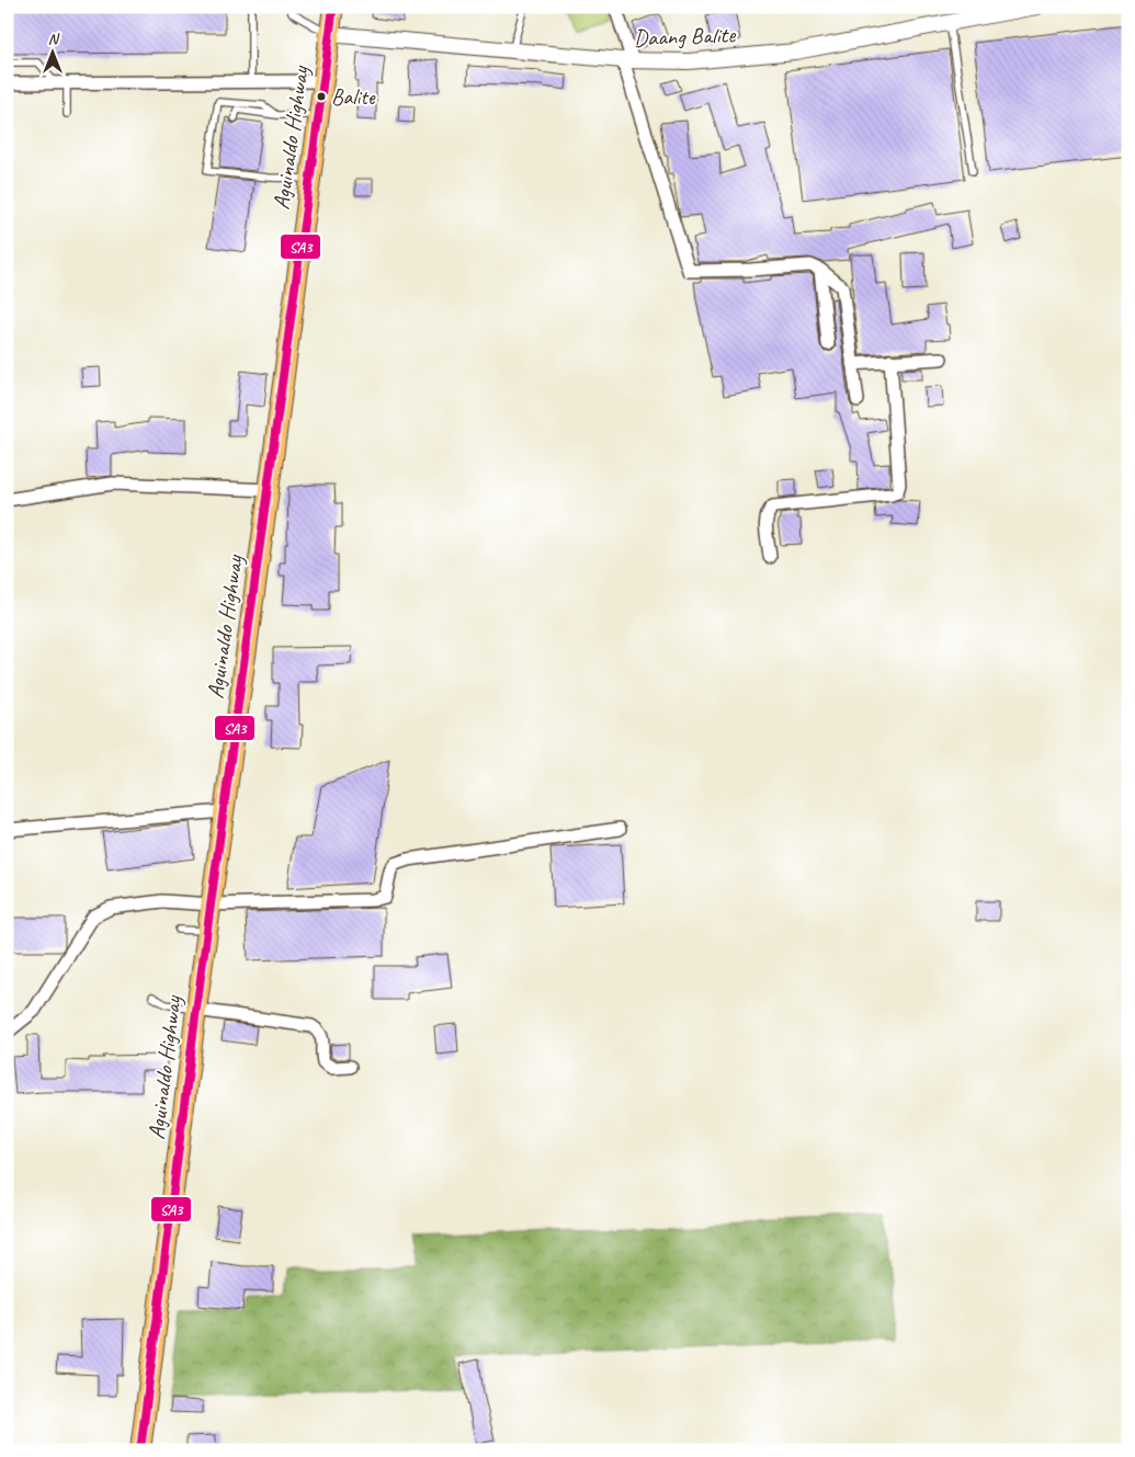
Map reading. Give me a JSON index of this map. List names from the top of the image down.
{
  "streets": {
    "main road": ["Aguinaldo Highway"],
    "street": ["Daang Balite"]
  },
  "crossings": [
    ["Daang Balite", "Aguinaldo Highway"]
  ],
  "places": ["Balite"],
  "lines": ["transit line SA3"],
  "north": "top"
}
